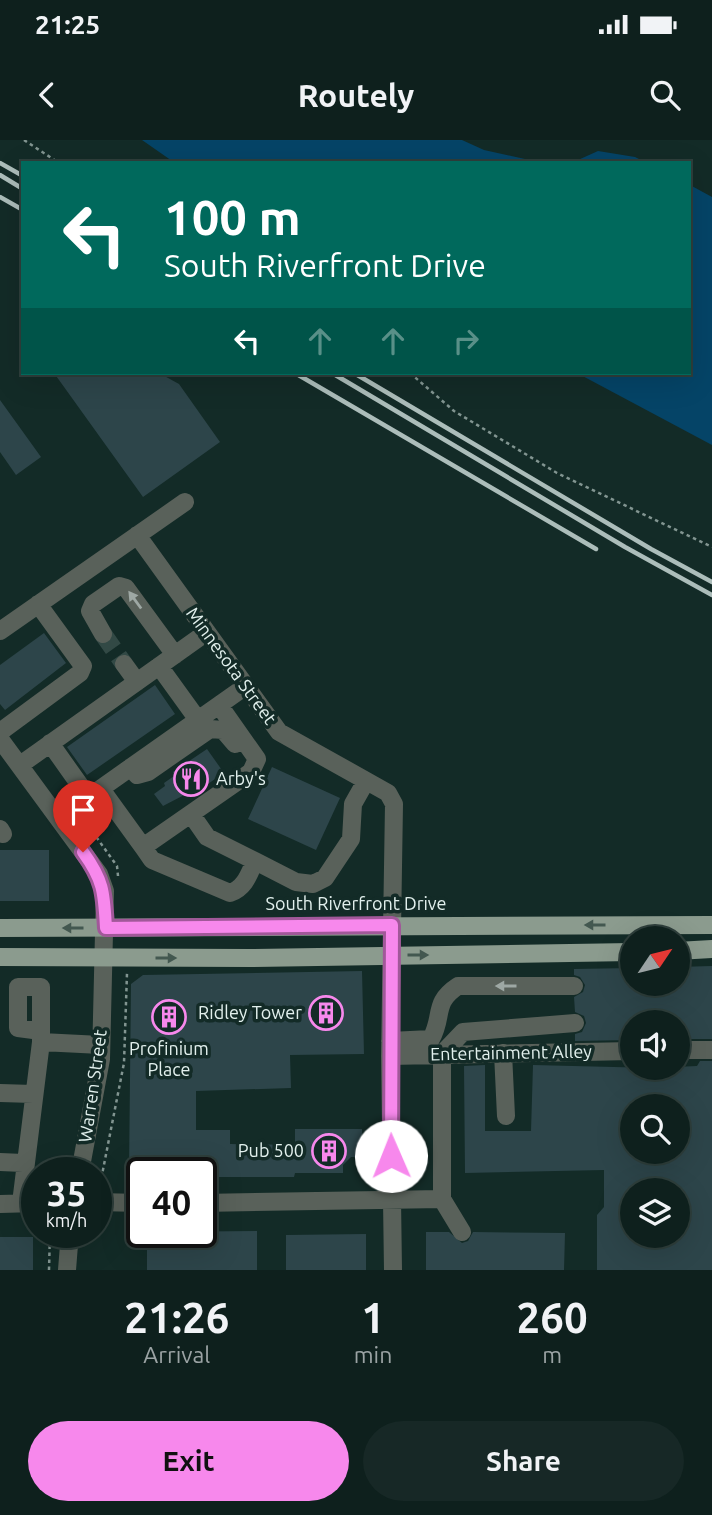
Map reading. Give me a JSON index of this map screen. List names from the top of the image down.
{
  "streets": {
    "main road": ["South Riverfront Drive"],
    "street": ["Minnesota Street", "Entertainment Alley", "Warren Street"]
  },
  "crossings": [
    ["Minnesota Street", "South Riverfront Drive"],
    ["Minnesota Street", "Entertainment Alley"],
    ["South Riverfront Drive", "Warren Street"]
  ],
  "places": {
    "restaurant": ["Arby's"],
    "building": ["Ridley Tower", "Profinium Place", "Pub 500"]
  },
  "north": "top right",
  "page": {
    "status": "21:25",
    "header": "Routely",
    "turn": ["100 m", "South Riverfront Drive"],
    "speed": "35 km/h",
    "limit": "40",
    "eta": [
      "21:26",
      "Arrival",
      "1",
      "min",
      "260",
      "m"
    ],
    "buttons": ["Exit", "Share"]
  }
}
